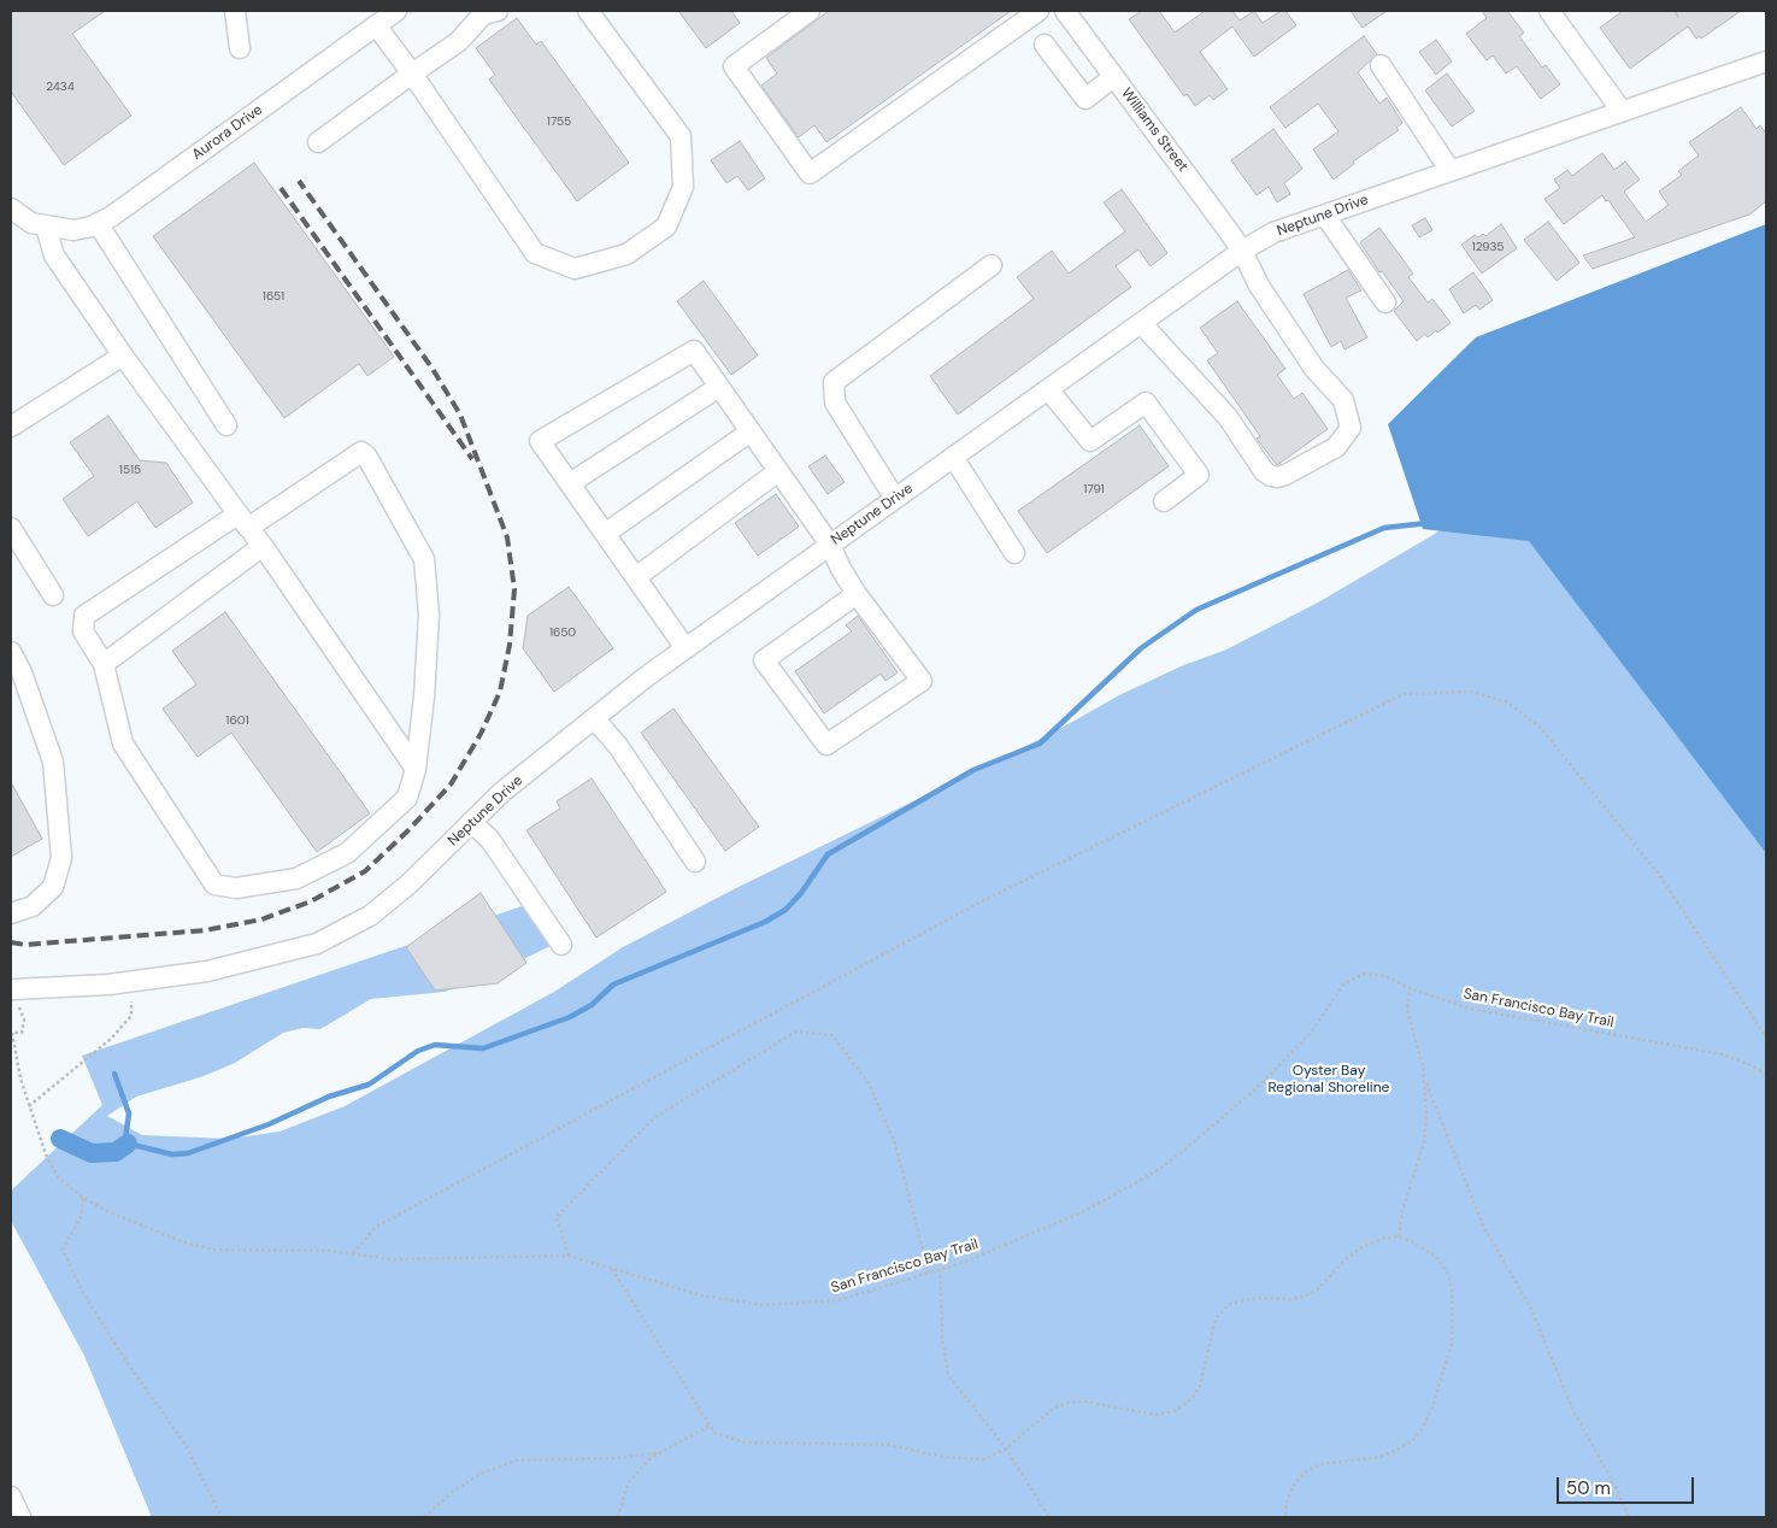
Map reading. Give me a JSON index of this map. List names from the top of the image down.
{
  "streets": {
    "street": ["Williams Street", "Aurora Drive", "Neptune Drive"],
    "path": ["San Francisco Bay Trail"]
  },
  "crossings": [
    ["Williams Street", "Neptune Drive"],
    ["Neptune Drive", "San Francisco Bay Trail"]
  ],
  "parks": ["Oyster Bay Regional Shoreline"],
  "house_numbers": [
    "2434",
    "1755",
    "12935",
    "1651",
    "1515",
    "1791",
    "1650",
    "1601"
  ],
  "scale_bar": "50 m"
}
